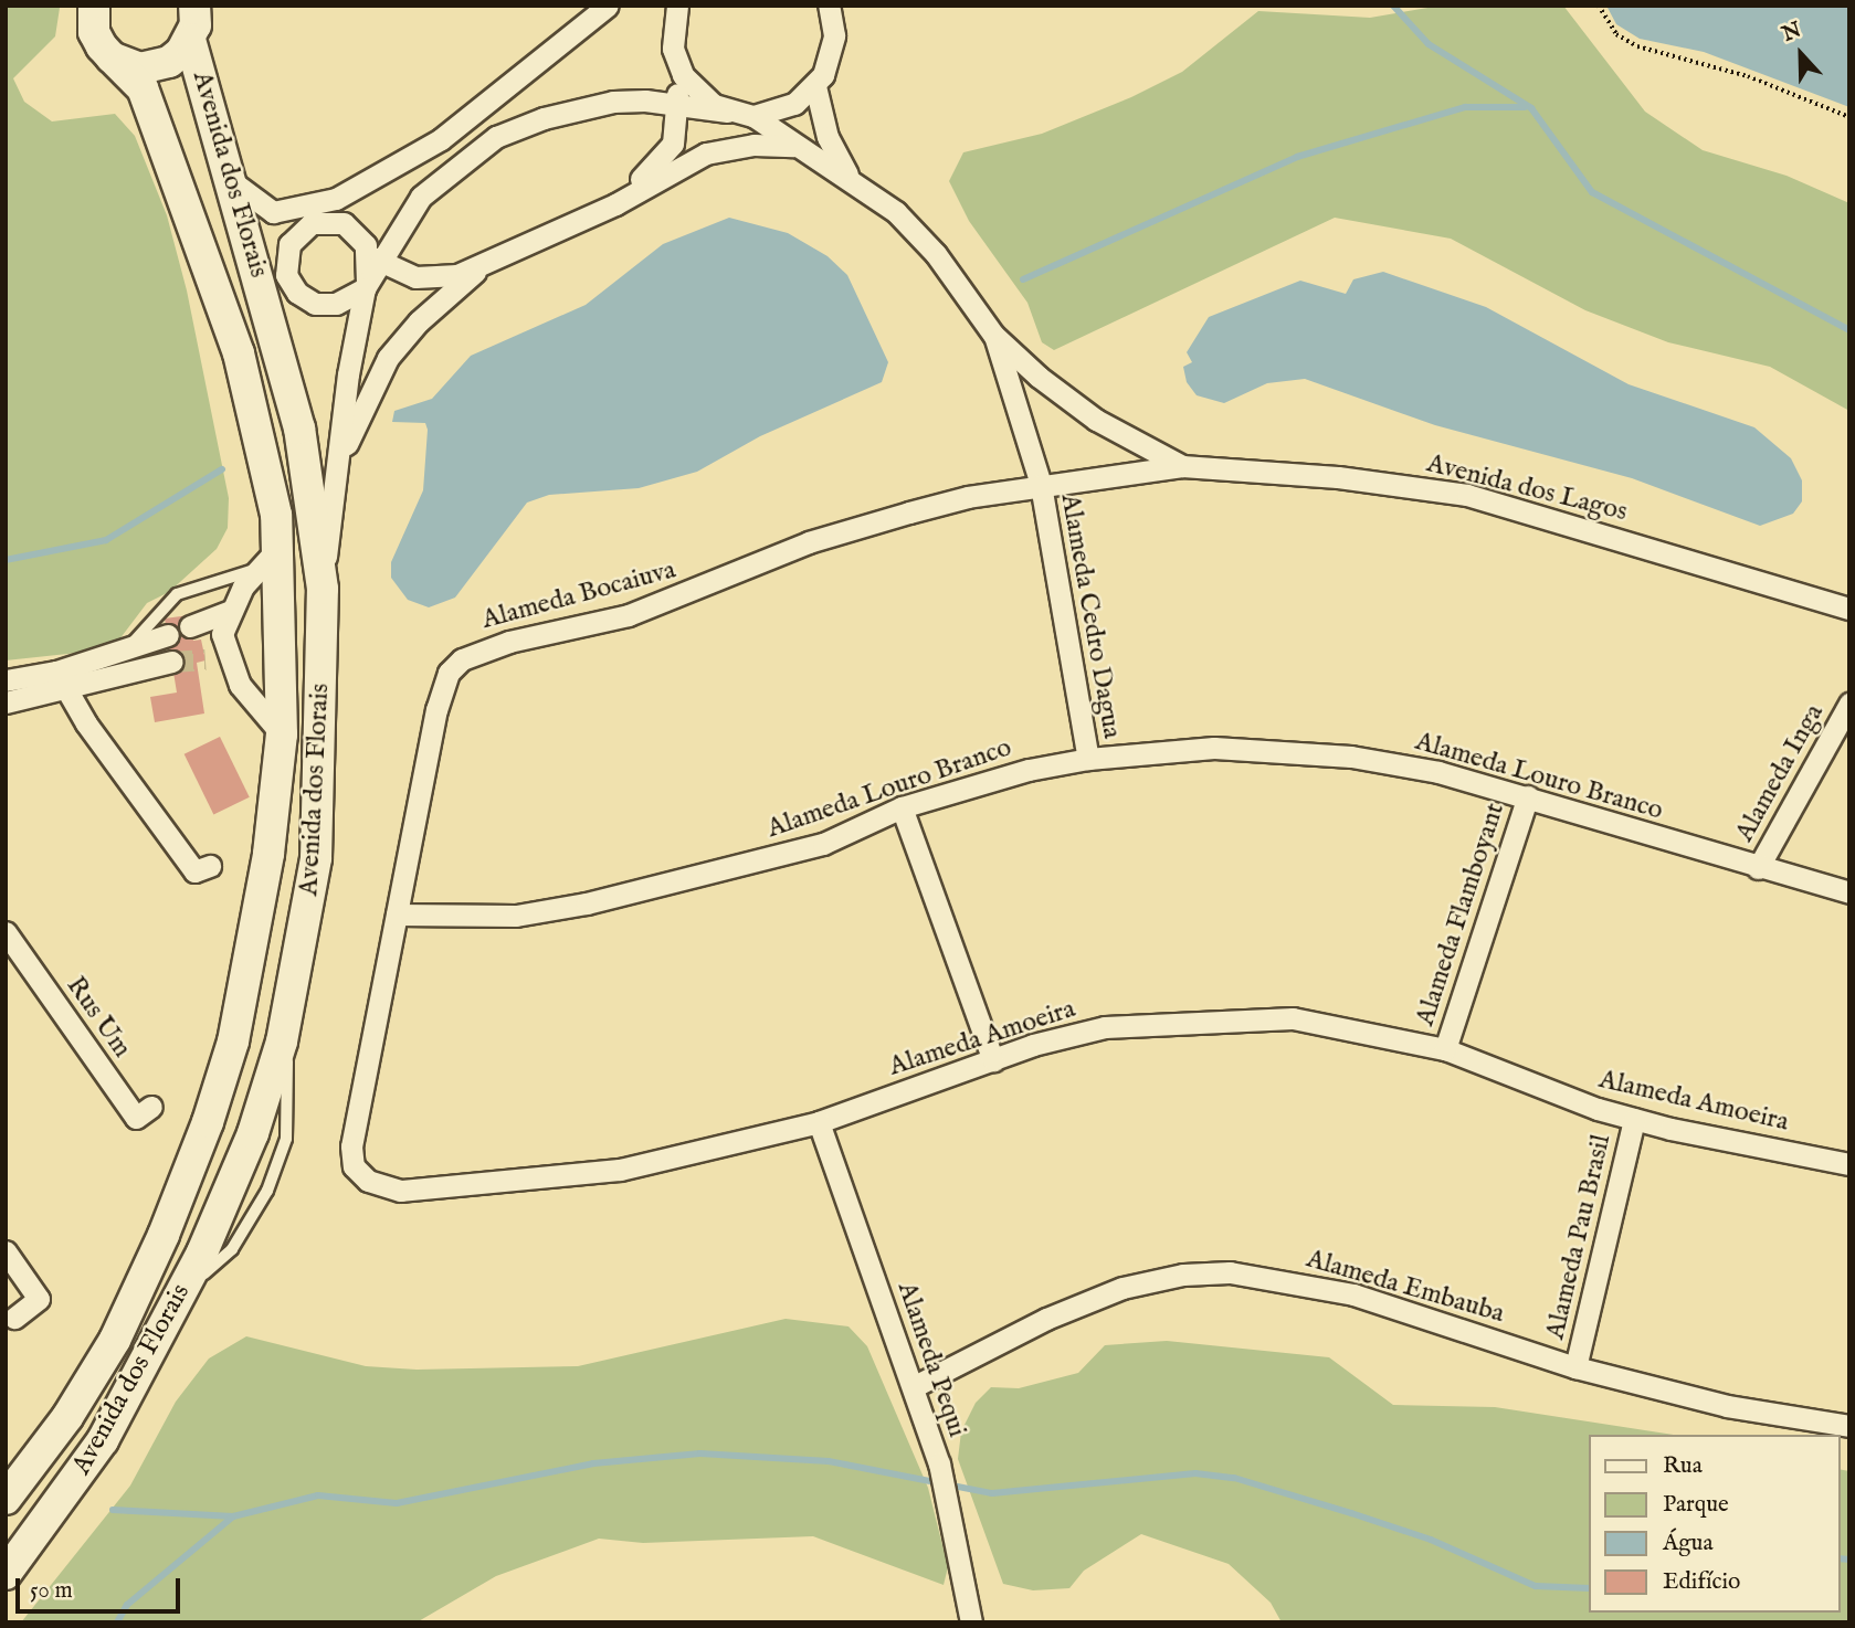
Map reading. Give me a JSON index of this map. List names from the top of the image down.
{
  "streets": {
    "street": [
      "Avenida dos Florais",
      "Avenida dos Lagos",
      "Alameda Bocaiuva",
      "Alameda Cedro Dagua",
      "Alameda Inga",
      "Alameda Louro Branco",
      "Alameda Flamboyant",
      "Rus Um",
      "Alameda Amoeira",
      "Alameda Pau Brasil",
      "Alameda Embauba",
      "Alameda Pequi"
    ]
  },
  "crossings": [
    ["Avenida dos Lagos", "Alameda Bocaiuva"],
    ["Avenida dos Lagos", "Alameda Cedro Dagua"],
    ["Alameda Bocaiuva", "Alameda Cedro Dagua"],
    ["Alameda Bocaiuva", "Alameda Louro Branco"],
    ["Alameda Bocaiuva", "Alameda Amoeira"],
    ["Alameda Cedro Dagua", "Alameda Louro Branco"],
    ["Alameda Inga", "Alameda Louro Branco"],
    ["Alameda Louro Branco", "Alameda Flamboyant"],
    ["Alameda Flamboyant", "Alameda Amoeira"],
    ["Alameda Amoeira", "Alameda Pau Brasil"],
    ["Alameda Amoeira", "Alameda Pequi"],
    ["Alameda Pau Brasil", "Alameda Embauba"],
    ["Alameda Embauba", "Alameda Pequi"]
  ],
  "legend": [
    "Rua",
    "Parque",
    "Água",
    "Edifício"
  ],
  "scale_bar": "50 m",
  "north": "top"
}
